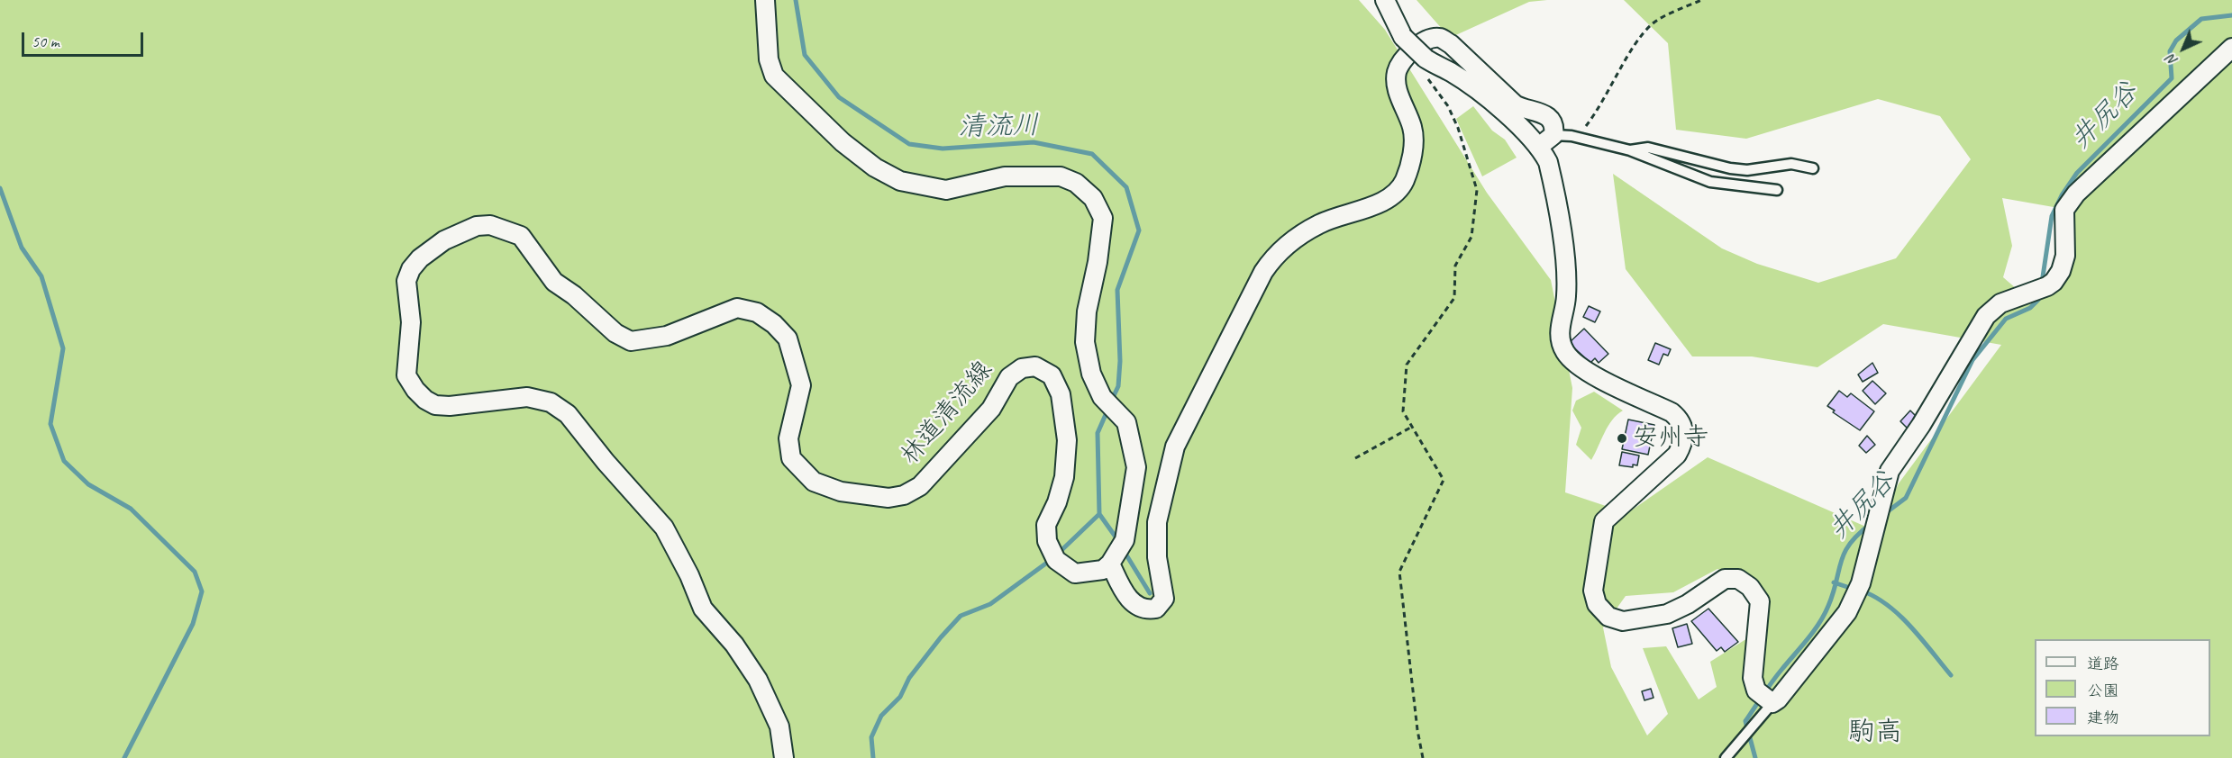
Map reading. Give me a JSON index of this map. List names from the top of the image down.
{
  "streets": {
    "street": ["林道清流線"]
  },
  "districts": ["駒高"],
  "water": ["井尻谷", "清流川"],
  "places": ["安州寺"],
  "legend": ["道路", "公園", "建物"],
  "scale_bar": "50 m",
  "north": "bottom left"
}
